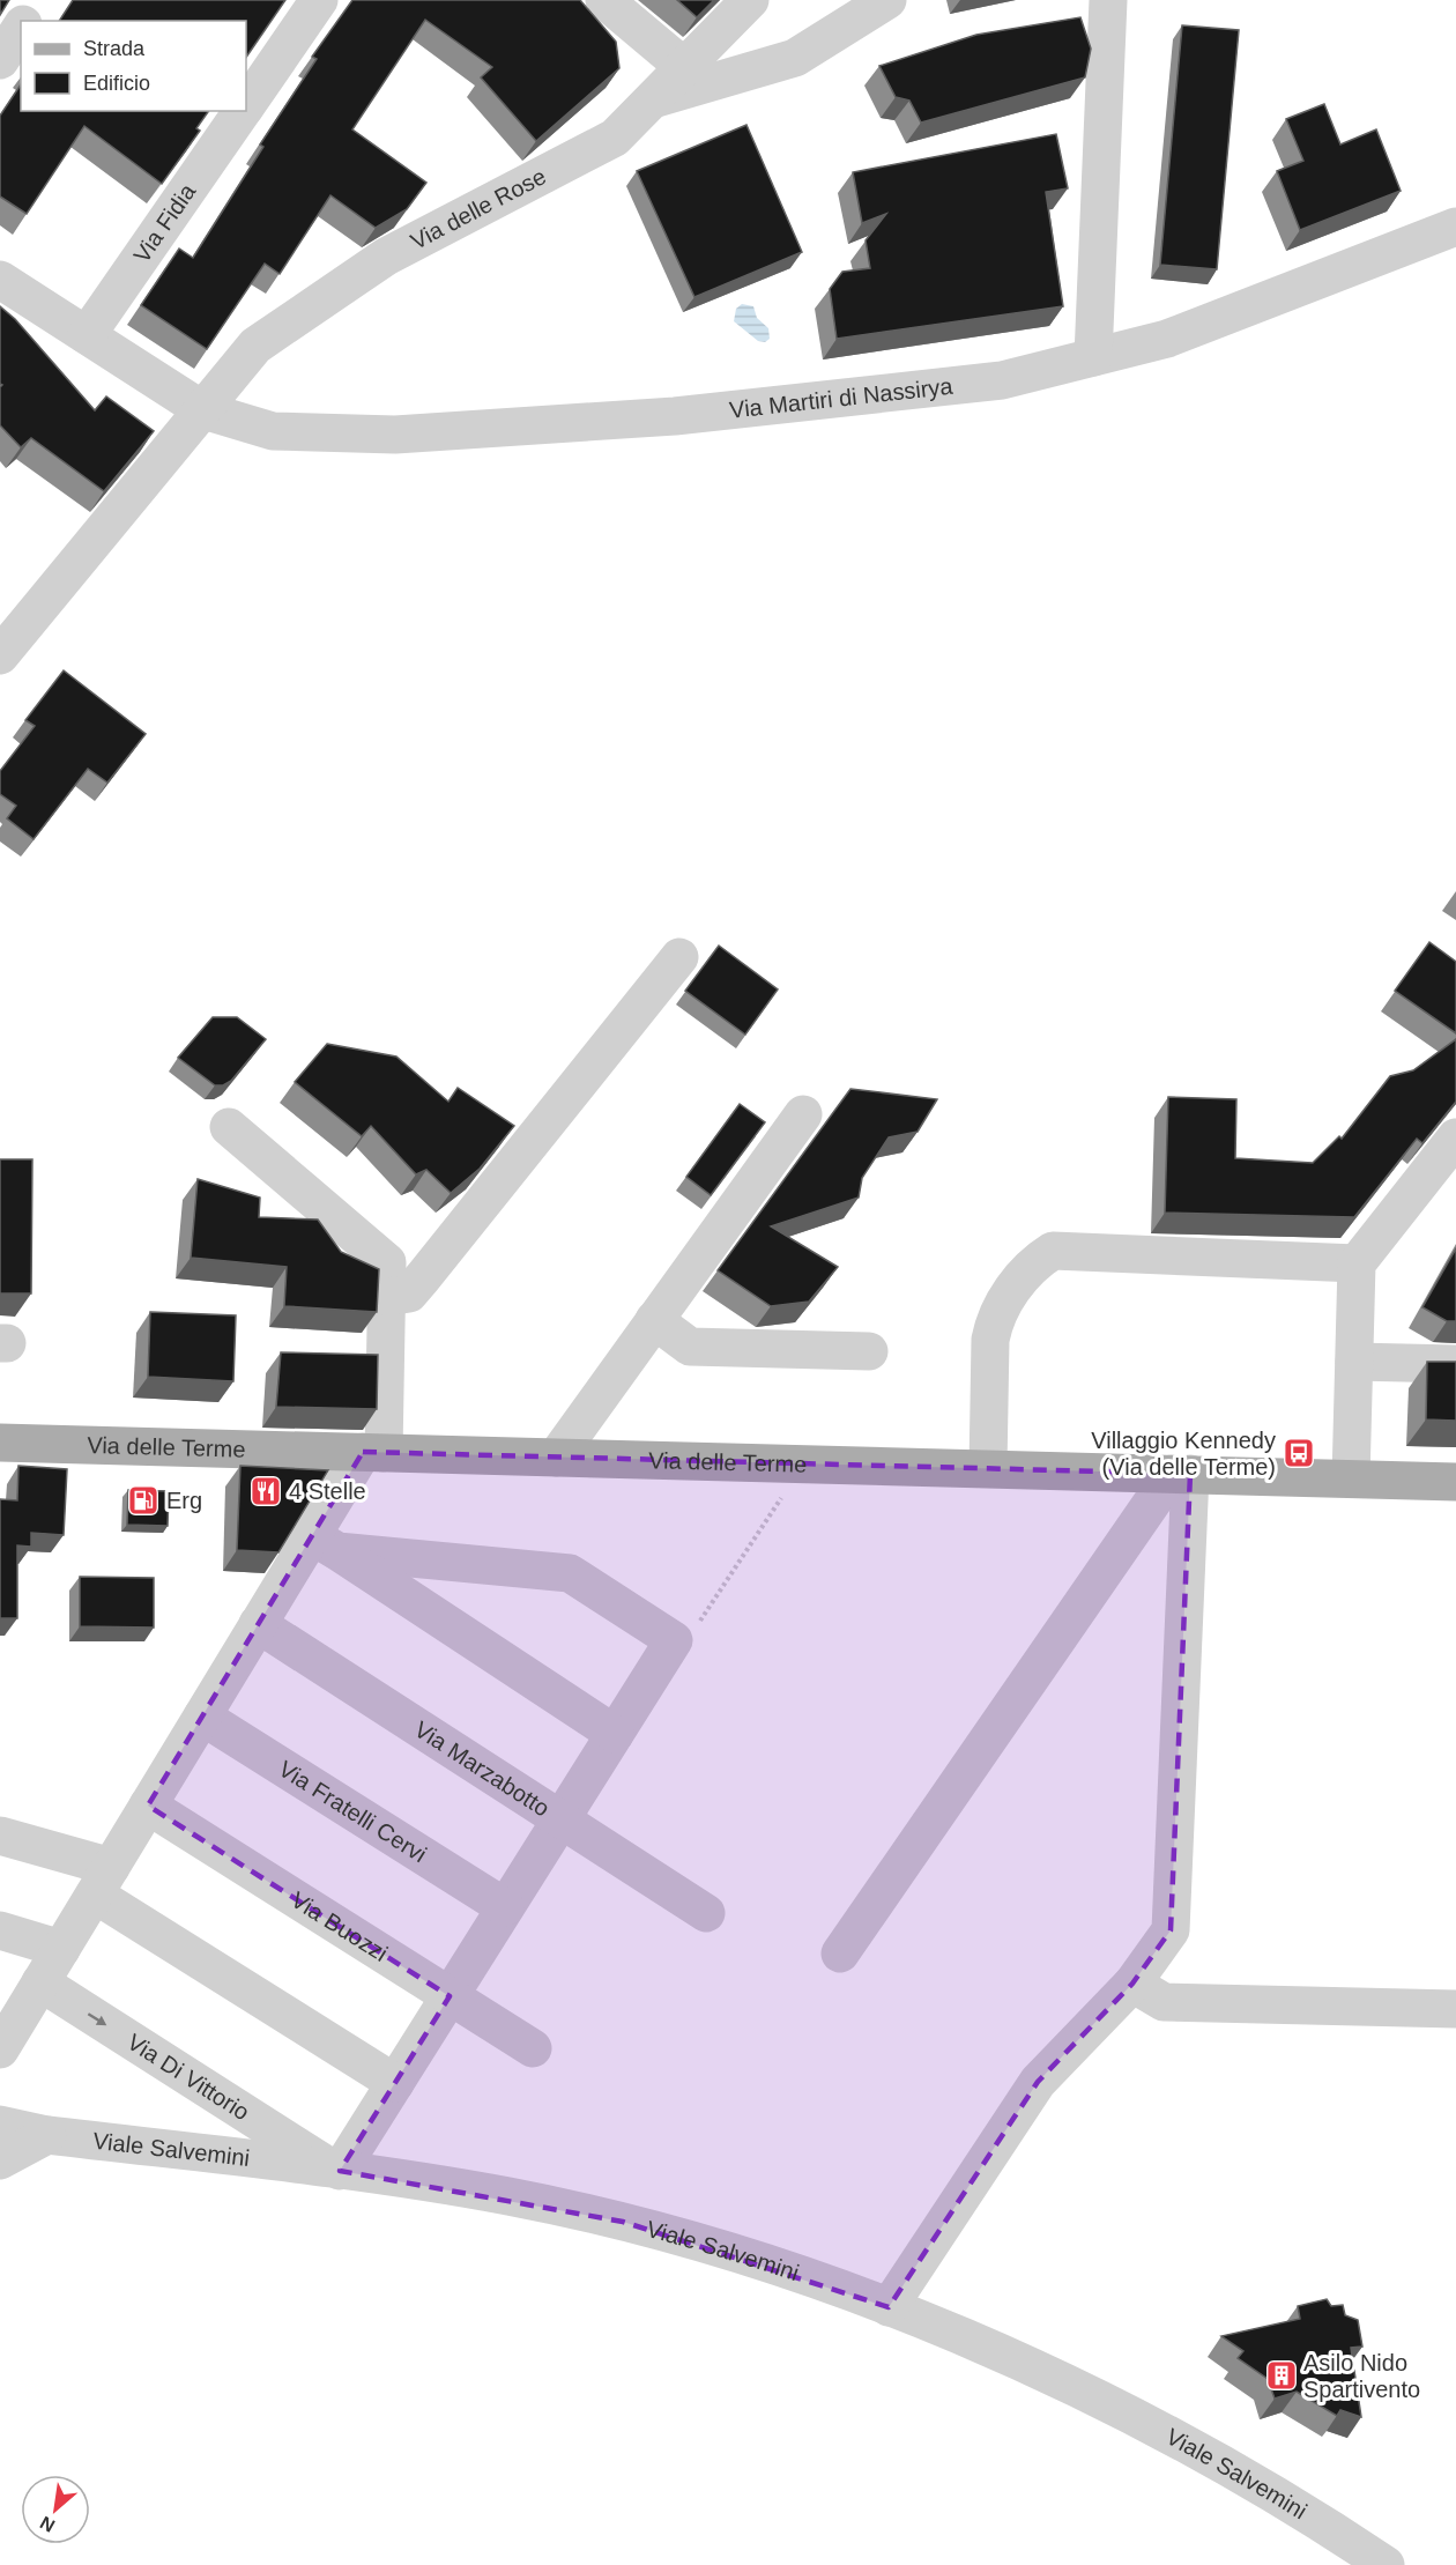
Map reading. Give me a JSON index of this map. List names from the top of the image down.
{
  "streets": {
    "main road": ["Via delle Terme"],
    "street": [
      "Via delle Rose",
      "Via Fidia",
      "Via Martiri di Nassirya",
      "Via Marzabotto",
      "Via Fratelli Cervi",
      "Via Buozzi",
      "Via Di Vittorio",
      "Viale Salvemini"
    ]
  },
  "crossings": [
    ["Via delle Rose", "Via Martiri di Nassirya"],
    ["Via Fidia", "Via Martiri di Nassirya"],
    ["Via Di Vittorio", "Viale Salvemini"]
  ],
  "places": {
    "bus stop": ["Villaggio Kennedy (Via delle Terme)"],
    "restaurant": ["4 Stelle"],
    "fuel station": ["Erg"],
    "building": ["Asilo Nido Spartivento"]
  },
  "legend": ["Strada", "Edificio"],
  "north": "bottom left"
}
